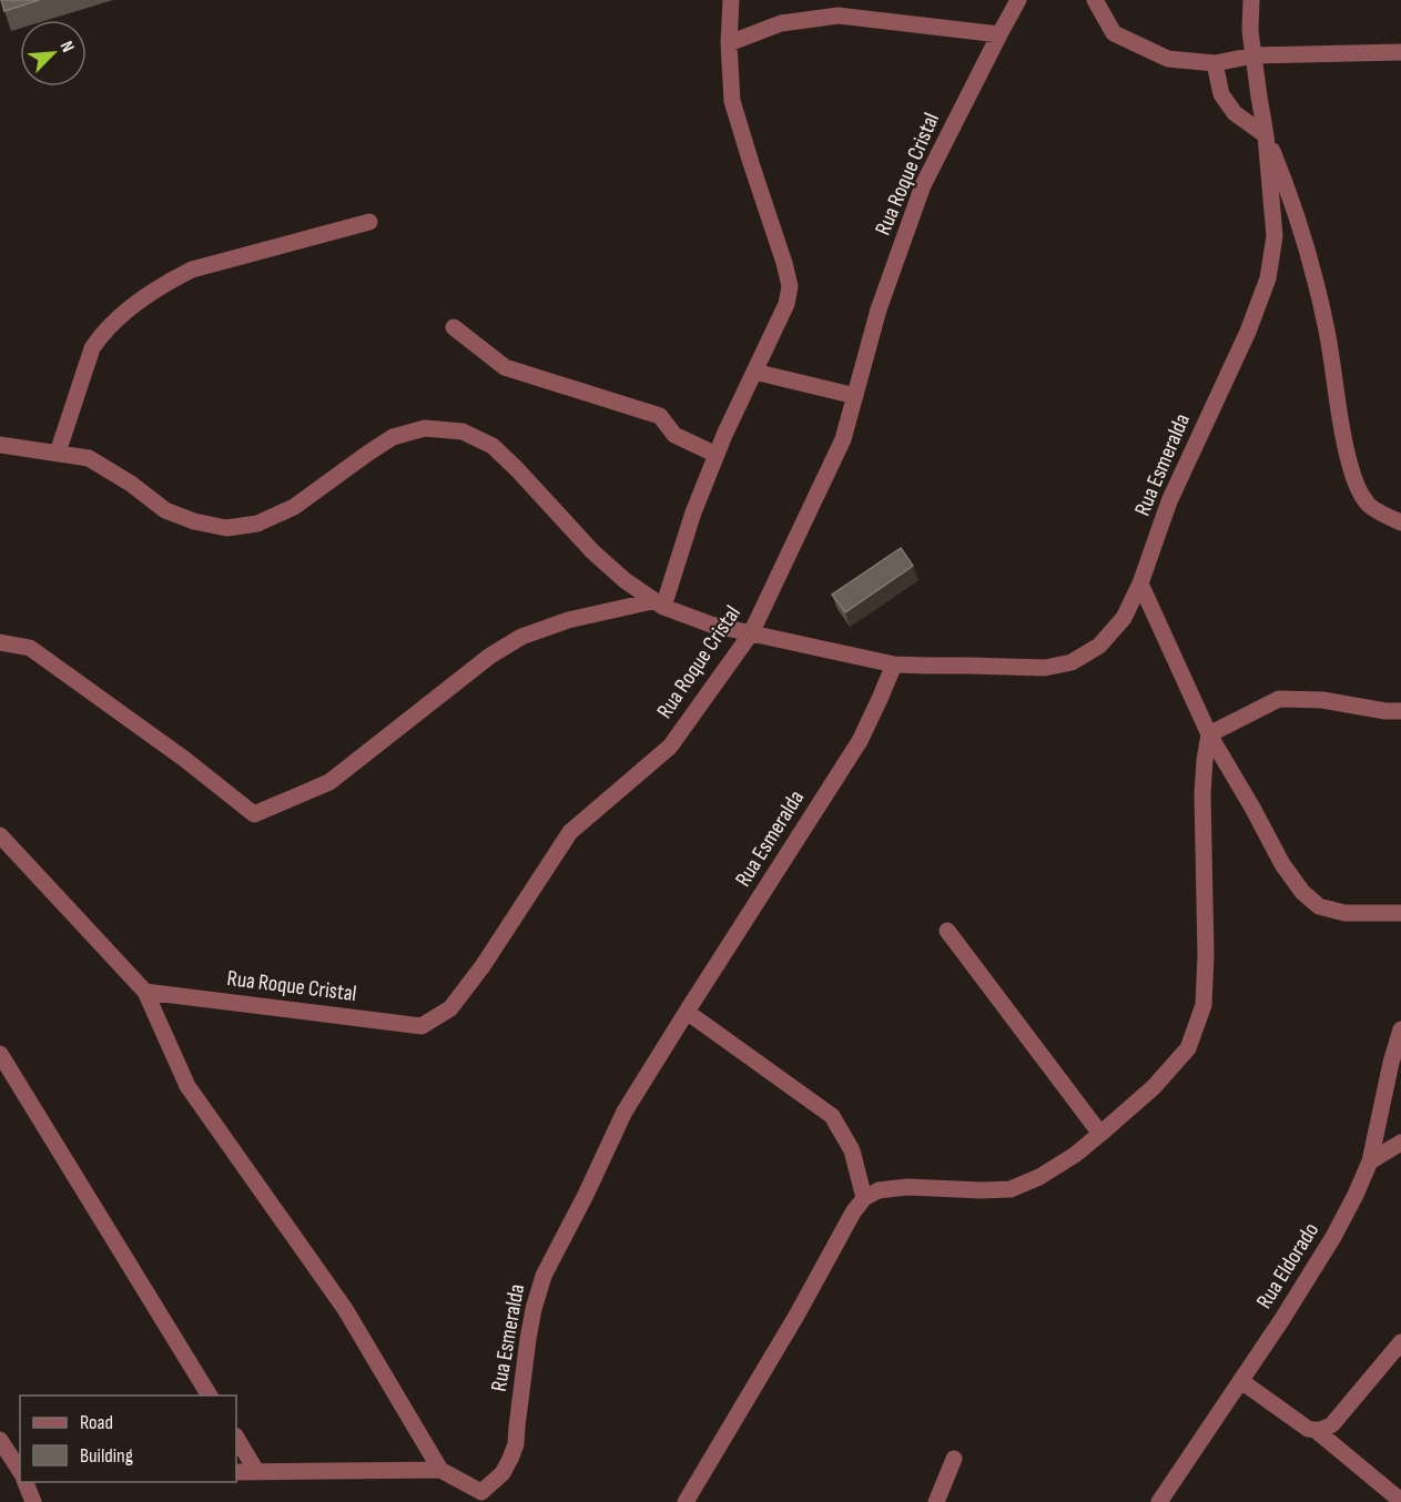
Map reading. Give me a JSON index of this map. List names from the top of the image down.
{
  "streets": {
    "street": ["Rua Roque Cristal", "Rua Esmeralda", "Rua Eldorado"]
  },
  "legend": ["Road", "Building"],
  "north": "top right"
}
